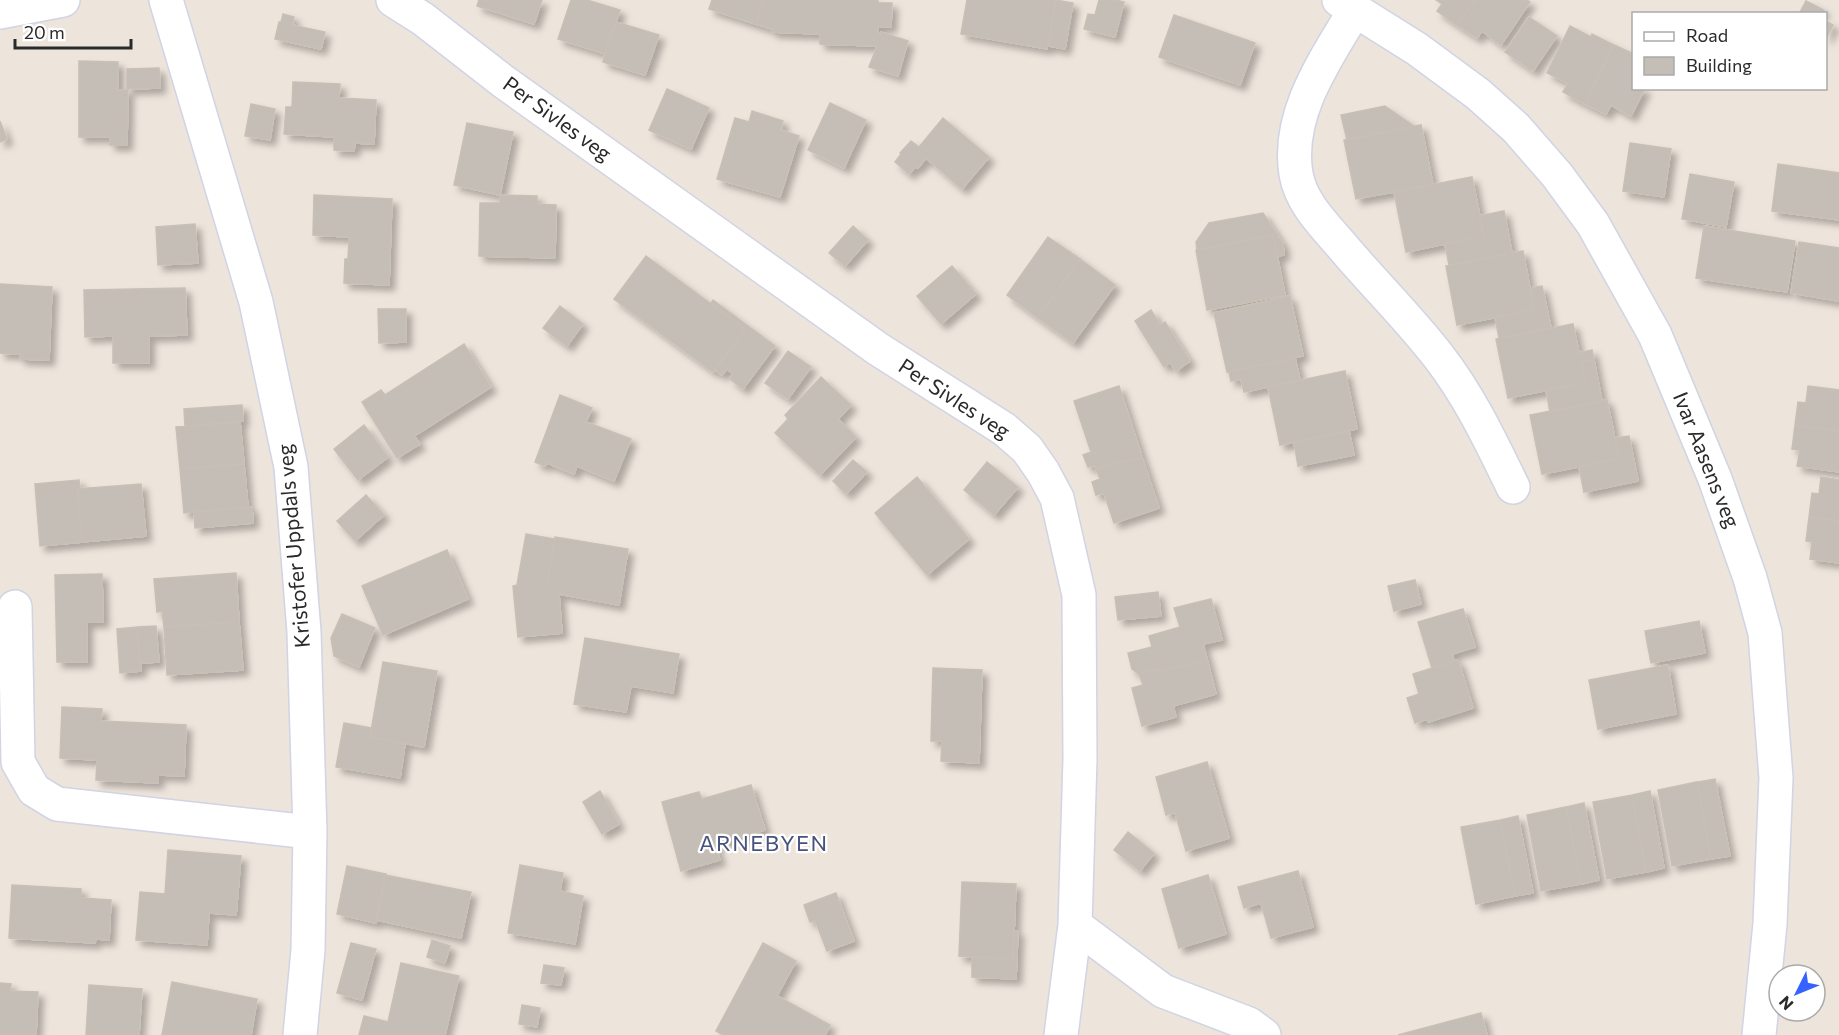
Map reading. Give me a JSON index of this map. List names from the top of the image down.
{
  "streets": {
    "street": ["Per Sivles veg", "Ivar Aasens veg", "Kristofer Uppdals veg"]
  },
  "districts": ["ARNEBYEN"],
  "legend": ["Road", "Building"],
  "scale_bar": "20 m",
  "north": "bottom left"
}
